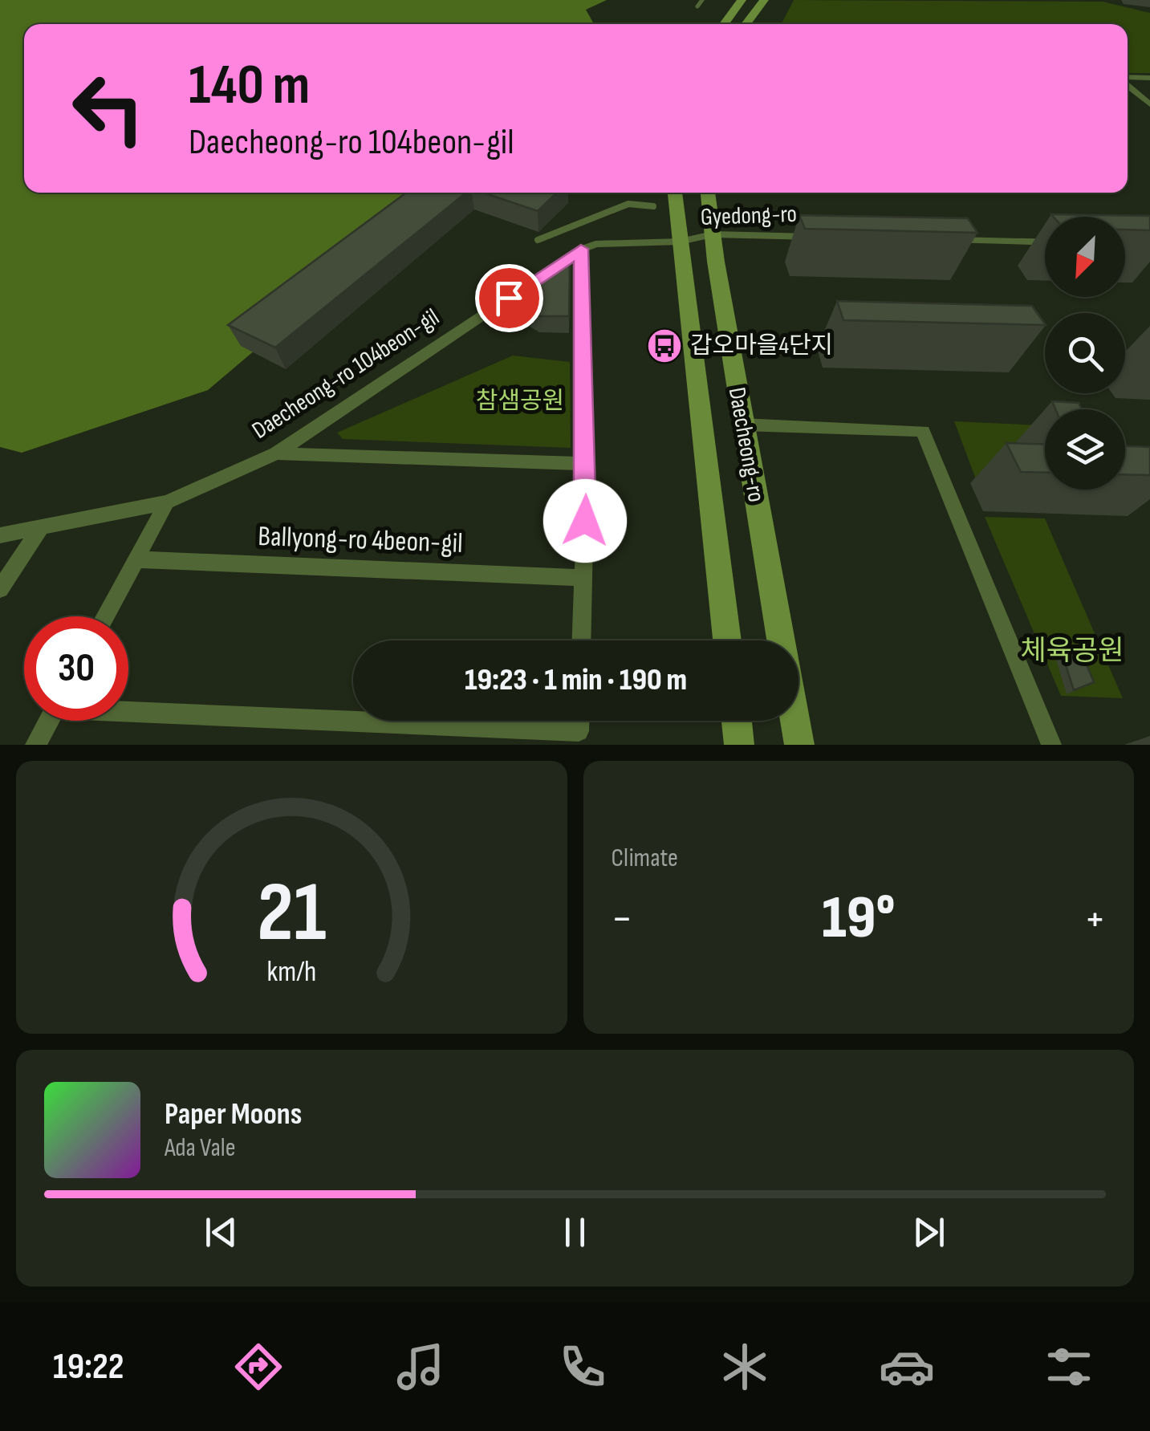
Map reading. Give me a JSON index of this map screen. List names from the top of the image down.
{
  "streets": {
    "main road": ["Daecheong-ro"],
    "street": ["Gyedong-ro", "Daecheong-ro 104beon-gil", "Ballyong-ro 4beon-gil"]
  },
  "crossings": [
    ["Gyedong-ro", "Daecheong-ro 104beon-gil"],
    ["Gyedong-ro", "Daecheong-ro"],
    ["Daecheong-ro 104beon-gil", "Daecheong-ro"]
  ],
  "parks": ["참샘공원", "체육공원"],
  "places": {
    "bus stop": ["갑오마을4단지"]
  },
  "north": "bottom left",
  "page": {
    "turn": ["140 m", "Daecheong-ro 104beon-gil"],
    "limit": "30",
    "trip": "19:23 · 1 min · 190 m",
    "tile": "Climate",
    "heat": ["−", "19°", "+"],
    "song": ["Paper Moons", "Ada Vale"],
    "tabs": "19:22",
    "gauge": ["21", "km/h"]
  }
}
